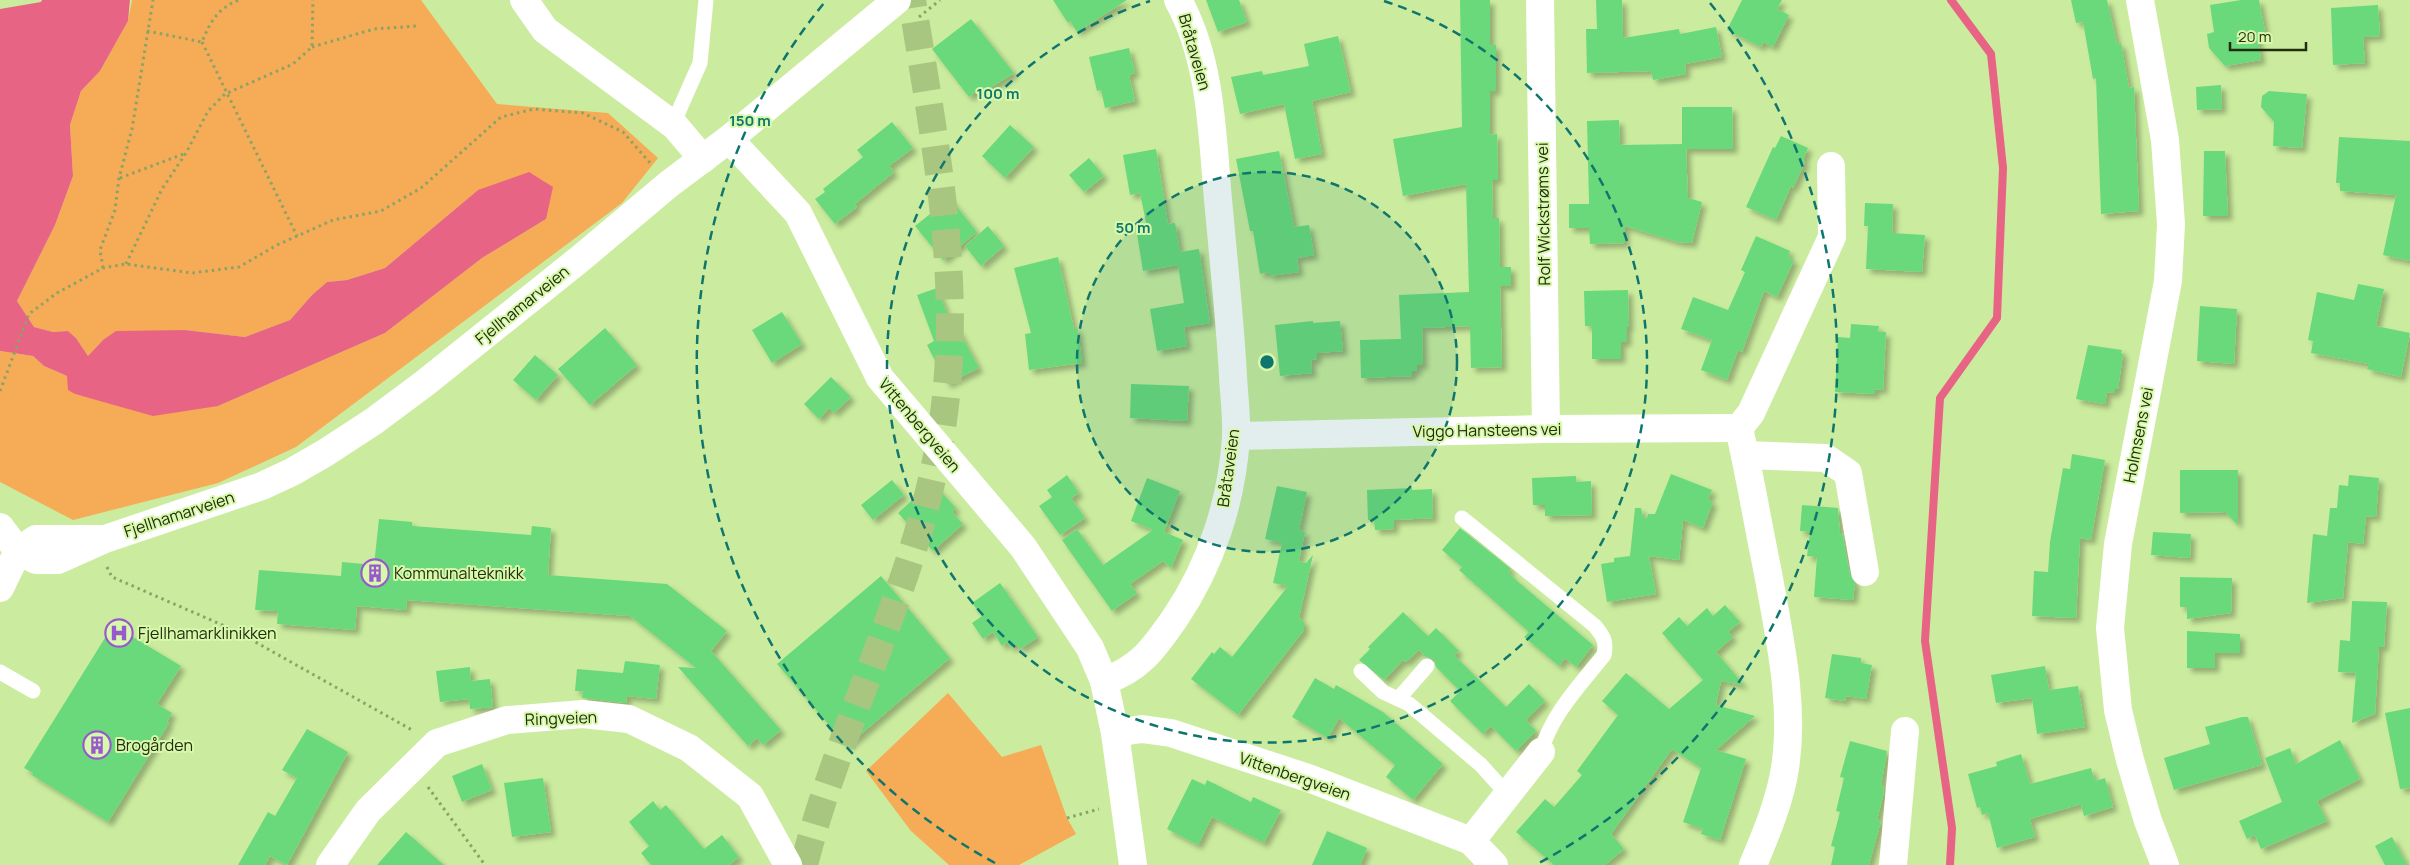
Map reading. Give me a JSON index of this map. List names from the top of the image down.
{
  "streets": {
    "street": [
      "Bråtaveien",
      "Rolf Wickstrøms vei",
      "Fjellhamarveien",
      "Vittenbergveien",
      "Viggo Hansteens vei",
      "Holmsens vei",
      "Ringveien"
    ]
  },
  "crossings": [
    ["Bråtaveien", "Vittenbergveien"],
    ["Bråtaveien", "Viggo Hansteens vei"],
    ["Rolf Wickstrøms vei", "Viggo Hansteens vei"],
    ["Fjellhamarveien", "Vittenbergveien"]
  ],
  "places": {
    "building": ["Kommunalteknikk", "Brogården"],
    "hospital": ["Fjellhamarklinikken"]
  },
  "scale_bar": "20 m",
  "rings": ["100 m", "150 m", "50 m"]
}
